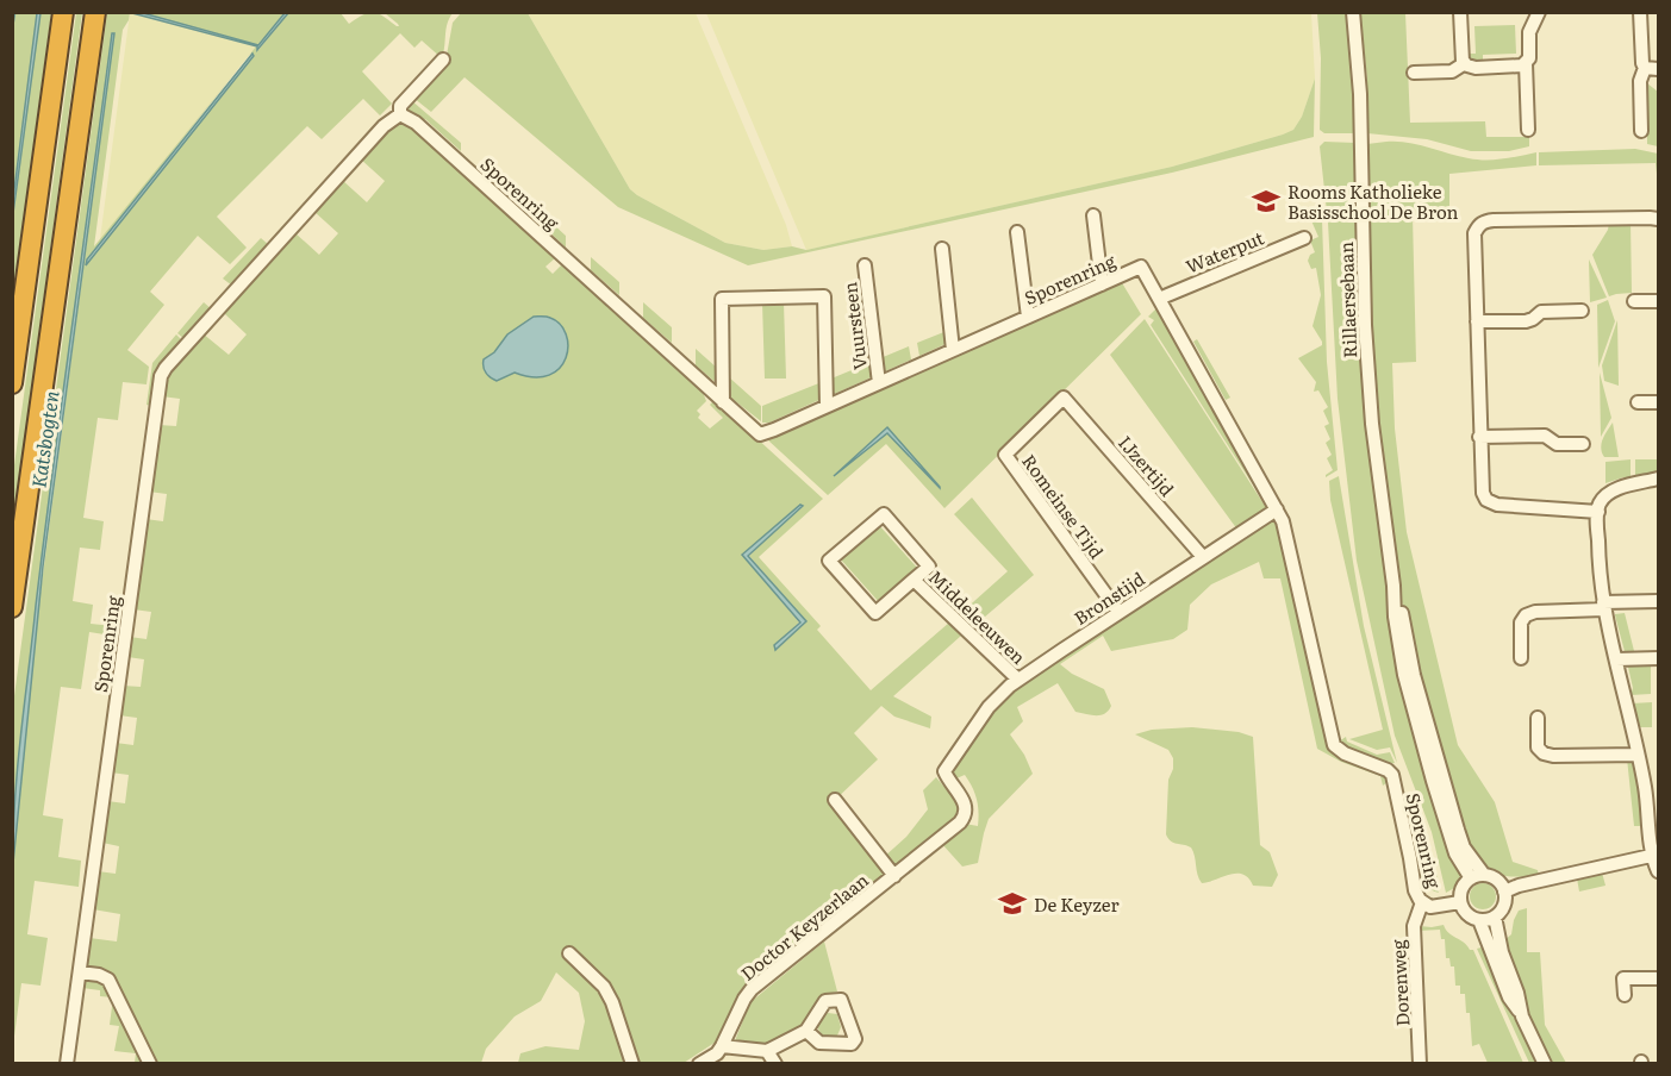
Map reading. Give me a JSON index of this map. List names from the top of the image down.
{
  "streets": {
    "street": [
      "Sporenring",
      "Waterput",
      "Rillaersebaan",
      "Vuursteen",
      "IJzertijd",
      "Romeinse Tijd",
      "Bronstijd",
      "Middeleeuwen",
      "Doctor Keyzerlaan",
      "Dorenweg"
    ]
  },
  "crossings": [
    ["Sporenring", "Waterput"],
    ["Sporenring", "Rillaersebaan"],
    ["Sporenring", "Vuursteen"],
    ["Sporenring", "Bronstijd"],
    ["Sporenring", "Dorenweg"],
    ["IJzertijd", "Romeinse Tijd"],
    ["IJzertijd", "Bronstijd"],
    ["Romeinse Tijd", "Bronstijd"],
    ["Bronstijd", "Middeleeuwen"],
    ["Bronstijd", "Doctor Keyzerlaan"]
  ],
  "water": ["Katsbogten"],
  "places": {
    "school or university": ["Rooms Katholieke Basisschool De Bron", "De Keyzer"]
  }
}
